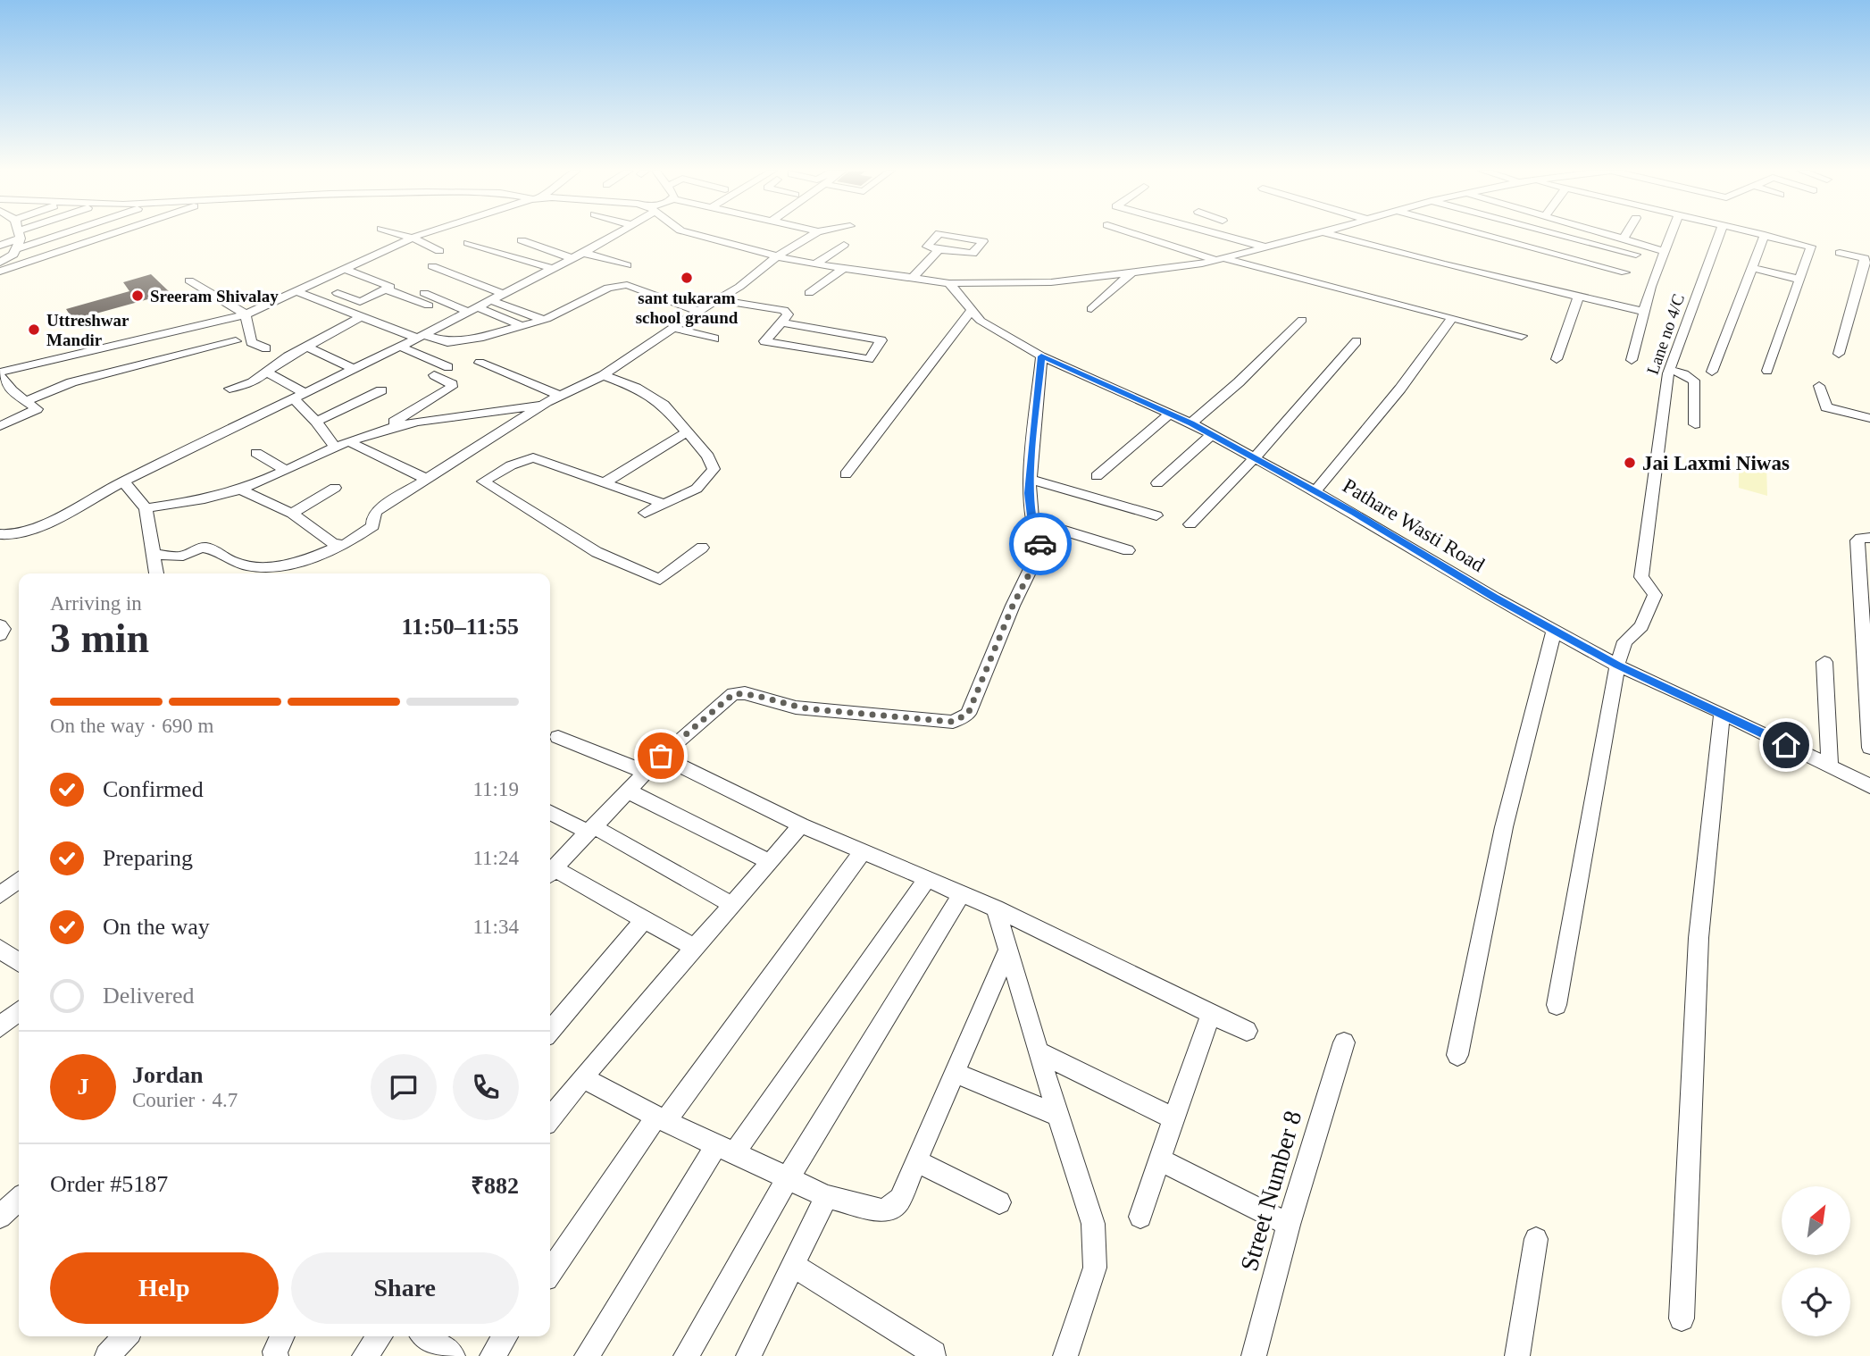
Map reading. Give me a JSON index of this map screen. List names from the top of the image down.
{
  "streets": {
    "street": ["Lane no 4/C", "Pathare Wasti Road", "Street Number 8"]
  },
  "crossings": [
    ["Lane no 4/C", "Pathare Wasti Road"]
  ],
  "places": [
    "sant tukaram school graund",
    "Sreeram Shivalay",
    "Uttreshwar Mandir",
    "Jai Laxmi Niwas"
  ],
  "north": "top right",
  "page": {
    "heading": ["3 min", "Arriving in", "11:50–11:55"],
    "panel": [
      "Jordan",
      "Courier · 4.7",
      "Order #5187",
      "₹882"
    ],
    "bar": "On the way · 690 m",
    "list": [
      ["Confirmed", "11:19"],
      ["Preparing", "11:24"],
      ["On the way", "11:34"],
      "Delivered"
    ],
    "round": "J",
    "buttons": ["Help", "Share"]
  }
}
